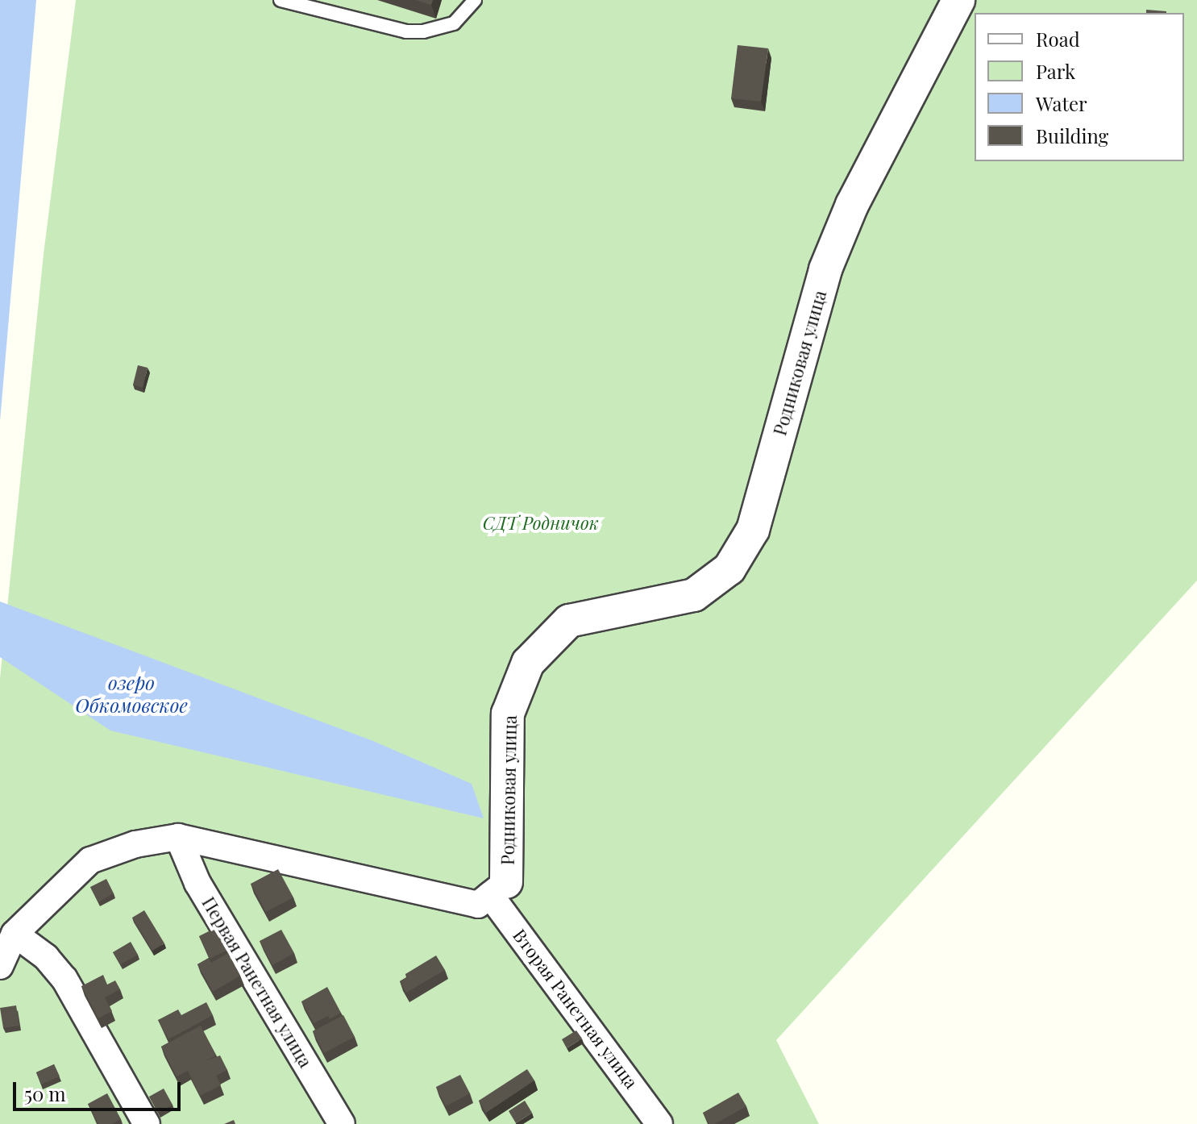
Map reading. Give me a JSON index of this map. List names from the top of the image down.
{
  "streets": {
    "street": ["Родниковая улица", "Первая Ранетная улица", "Вторая Ранетная улица"]
  },
  "crossings": [
    ["Родниковая улица", "Вторая Ранетная улица"]
  ],
  "water": ["озеро Обкомовское"],
  "parks": ["СДТ Родничок"],
  "legend": [
    "Road",
    "Park",
    "Water",
    "Building"
  ],
  "scale_bar": "50 m"
}
